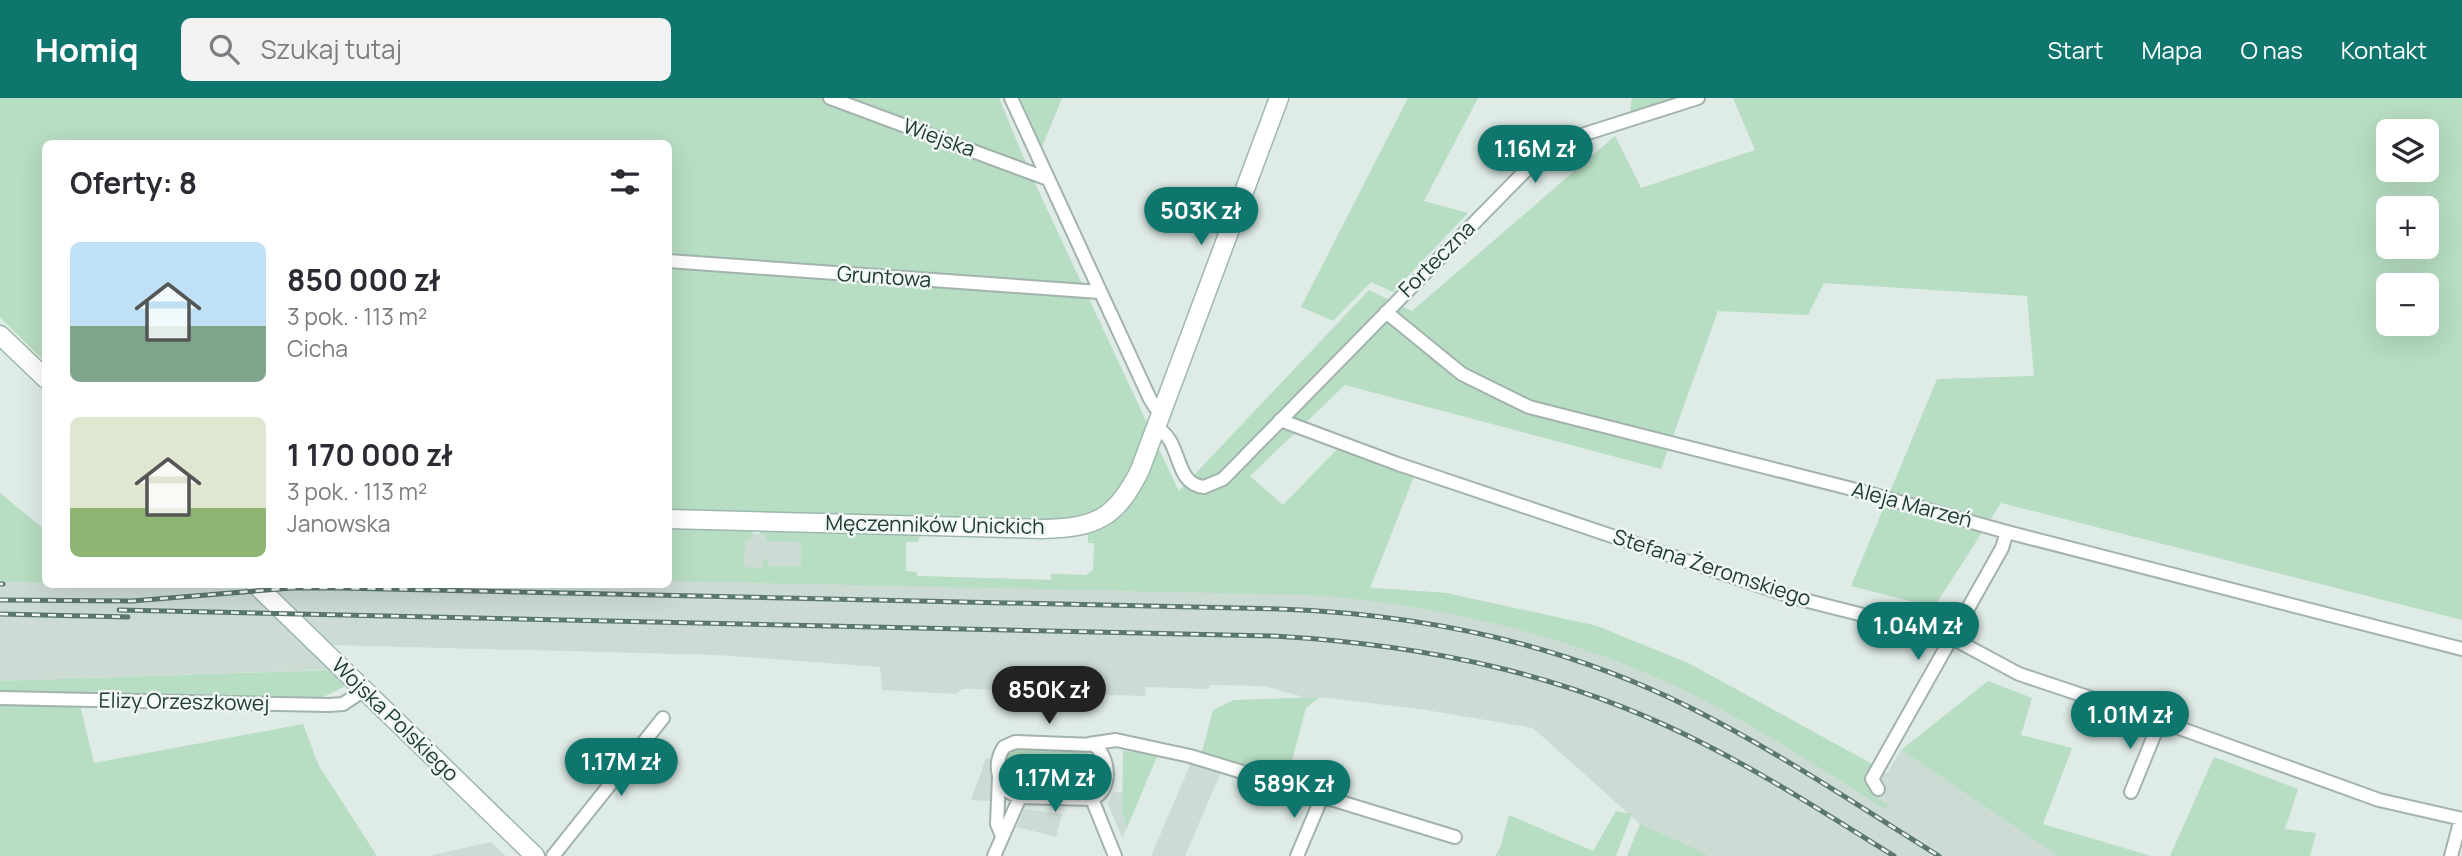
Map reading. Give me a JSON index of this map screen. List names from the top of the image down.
{
  "streets": {
    "main road": ["Męczenników Unickich", "Wojska Polskiego"],
    "street": [
      "Wiejska",
      "Forteczna",
      "Gruntowa",
      "Aleja Marzeń",
      "Stefana Żeromskiego",
      "Elizy Orzeszkowej"
    ]
  },
  "crossings": [
    ["Forteczna", "Aleja Marzeń"],
    ["Forteczna", "Męczenników Unickich"],
    ["Forteczna", "Stefana Żeromskiego"],
    ["Elizy Orzeszkowej", "Wojska Polskiego"]
  ],
  "page": {
    "header": "Homiq",
    "search": "Szukaj tutaj",
    "nav": [
      "Start",
      "Mapa",
      "O nas",
      "Kontakt"
    ],
    "map_buttons": ["+", "−"],
    "price": [
      "1.16M zł",
      "503K zł",
      "1.04M zł",
      "850K zł",
      "1.01M zł",
      "1.17M zł",
      "1.17M zł",
      "589K zł"
    ],
    "heading": "Oferty: 8",
    "list": [
      {
        "name": "850 000 zł",
        "note": "3 pok. · 113 m² · Cicha"
      },
      {
        "name": "1 170 000 zł",
        "note": "3 pok. · 113 m² · Janowska"
      }
    ]
  }
}
